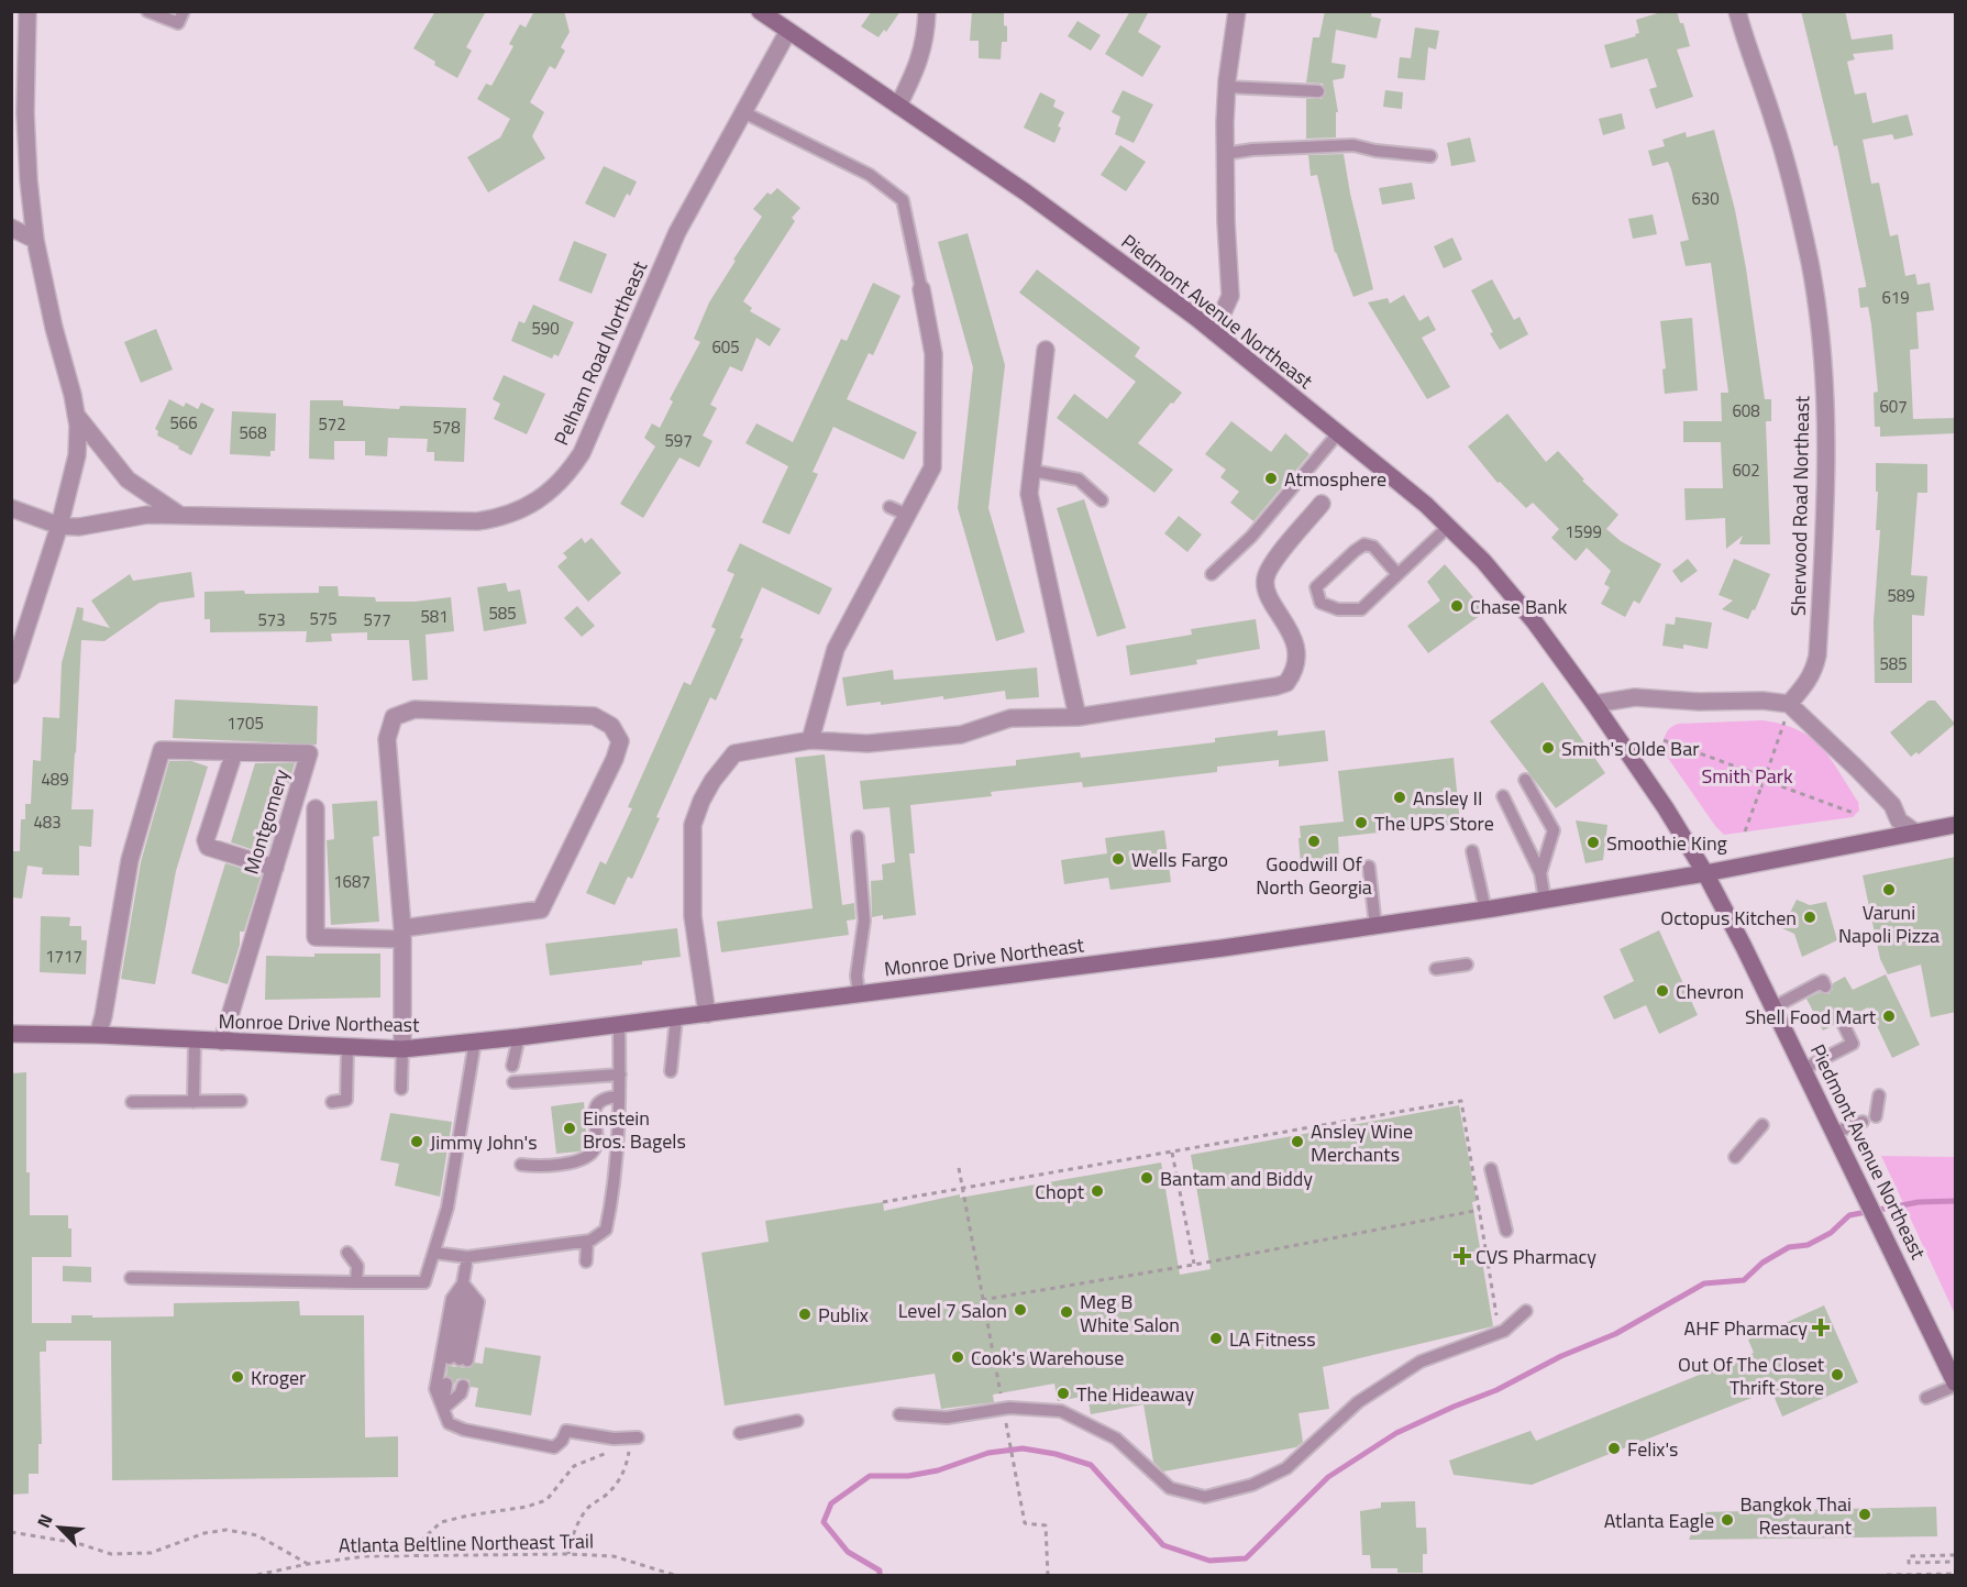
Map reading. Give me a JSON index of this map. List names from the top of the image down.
{
  "streets": {
    "main road": ["Piedmont Avenue Northeast", "Monroe Drive Northeast"],
    "street": ["Pelham Road Northeast", "Sherwood Road Northeast", "Montgomery"],
    "path": ["Atlanta Beltline Northeast Trail"]
  },
  "crossings": [
    ["Piedmont Avenue Northeast", "Pelham Road Northeast"],
    ["Piedmont Avenue Northeast", "Monroe Drive Northeast"],
    ["Montgomery", "Monroe Drive Northeast"]
  ],
  "parks": ["Smith Park"],
  "places": {
    "other": [
      "Atmosphere",
      "Chase Bank",
      "Smith's Olde Bar",
      "Ansley II",
      "The UPS Store",
      "Goodwill Of North Georgia",
      "Smoothie King",
      "Wells Fargo",
      "Varuni Napoli Pizza",
      "Octopus Kitchen",
      "Chevron",
      "Shell Food Mart",
      "Einstein Bros. Bagels",
      "Jimmy John's",
      "Ansley Wine Merchants",
      "Bantam and Biddy",
      "Chopt",
      "Level 7 Salon",
      "Meg B White Salon",
      "Publix",
      "LA Fitness",
      "Cook's Warehouse",
      "Out Of The Closet Thrift Store",
      "Kroger",
      "The Hideaway",
      "Felix's",
      "Bangkok Thai Restaurant",
      "Atlanta Eagle"
    ],
    "health": ["CVS Pharmacy", "AHF Pharmacy"]
  },
  "house_numbers": [
    "630",
    "619",
    "590",
    "605",
    "607",
    "608",
    "566",
    "572",
    "578",
    "568",
    "597",
    "602",
    "1599",
    "589",
    "585",
    "581",
    "575",
    "573",
    "577",
    "585",
    "1705",
    "489",
    "483",
    "1687",
    "1717"
  ],
  "north": "top left"
}
